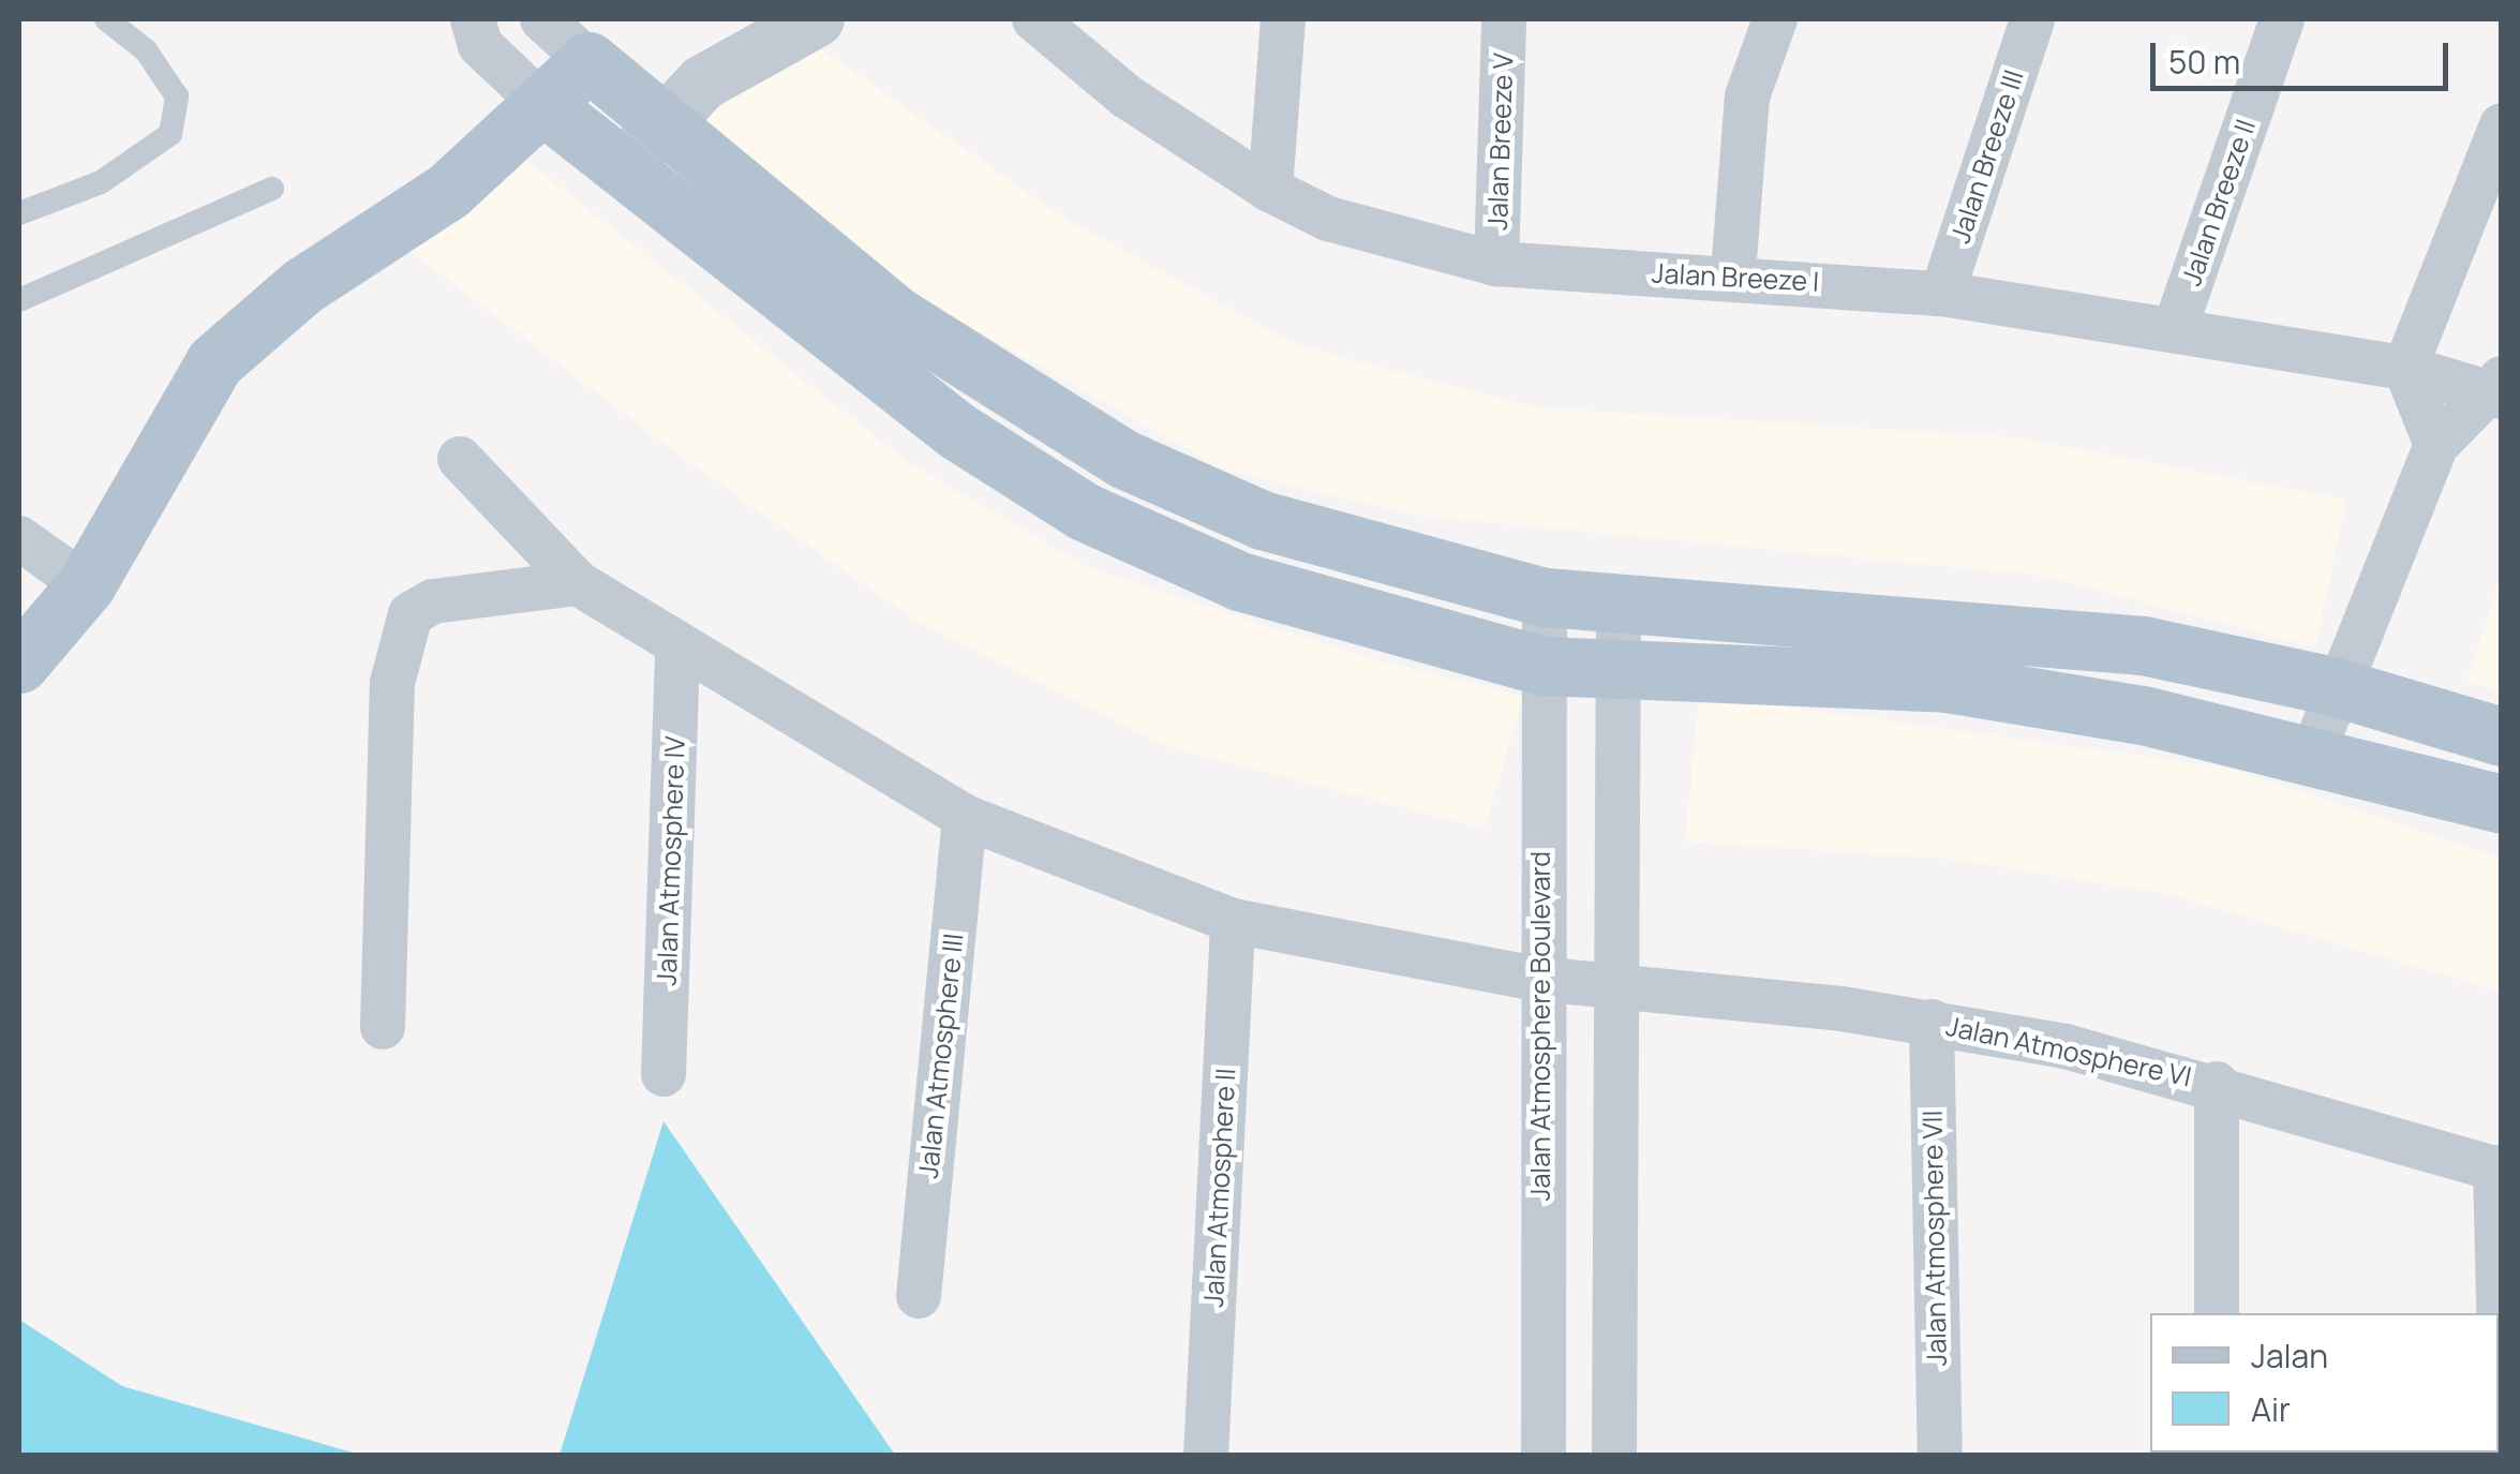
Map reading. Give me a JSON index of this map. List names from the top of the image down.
{
  "streets": {
    "street": [
      "Jalan Breeze V",
      "Jalan Breeze III",
      "Jalan Breeze II",
      "Jalan Breeze I",
      "Jalan Atmosphere IV",
      "Jalan Atmosphere Boulevard",
      "Jalan Atmosphere VI",
      "Jalan Atmosphere III",
      "Jalan Atmosphere II",
      "Jalan Atmosphere VII"
    ]
  },
  "crossings": [
    ["Jalan Breeze V", "Jalan Breeze I"],
    ["Jalan Breeze III", "Jalan Breeze I"],
    ["Jalan Breeze II", "Jalan Breeze I"],
    ["Jalan Atmosphere IV", "Jalan Atmosphere VI"],
    ["Jalan Atmosphere Boulevard", "Jalan Atmosphere VI"],
    ["Jalan Atmosphere VI", "Jalan Atmosphere III"],
    ["Jalan Atmosphere VI", "Jalan Atmosphere II"],
    ["Jalan Atmosphere VI", "Jalan Atmosphere VII"]
  ],
  "legend": ["Jalan", "Air"],
  "scale_bar": "50 m"
}
